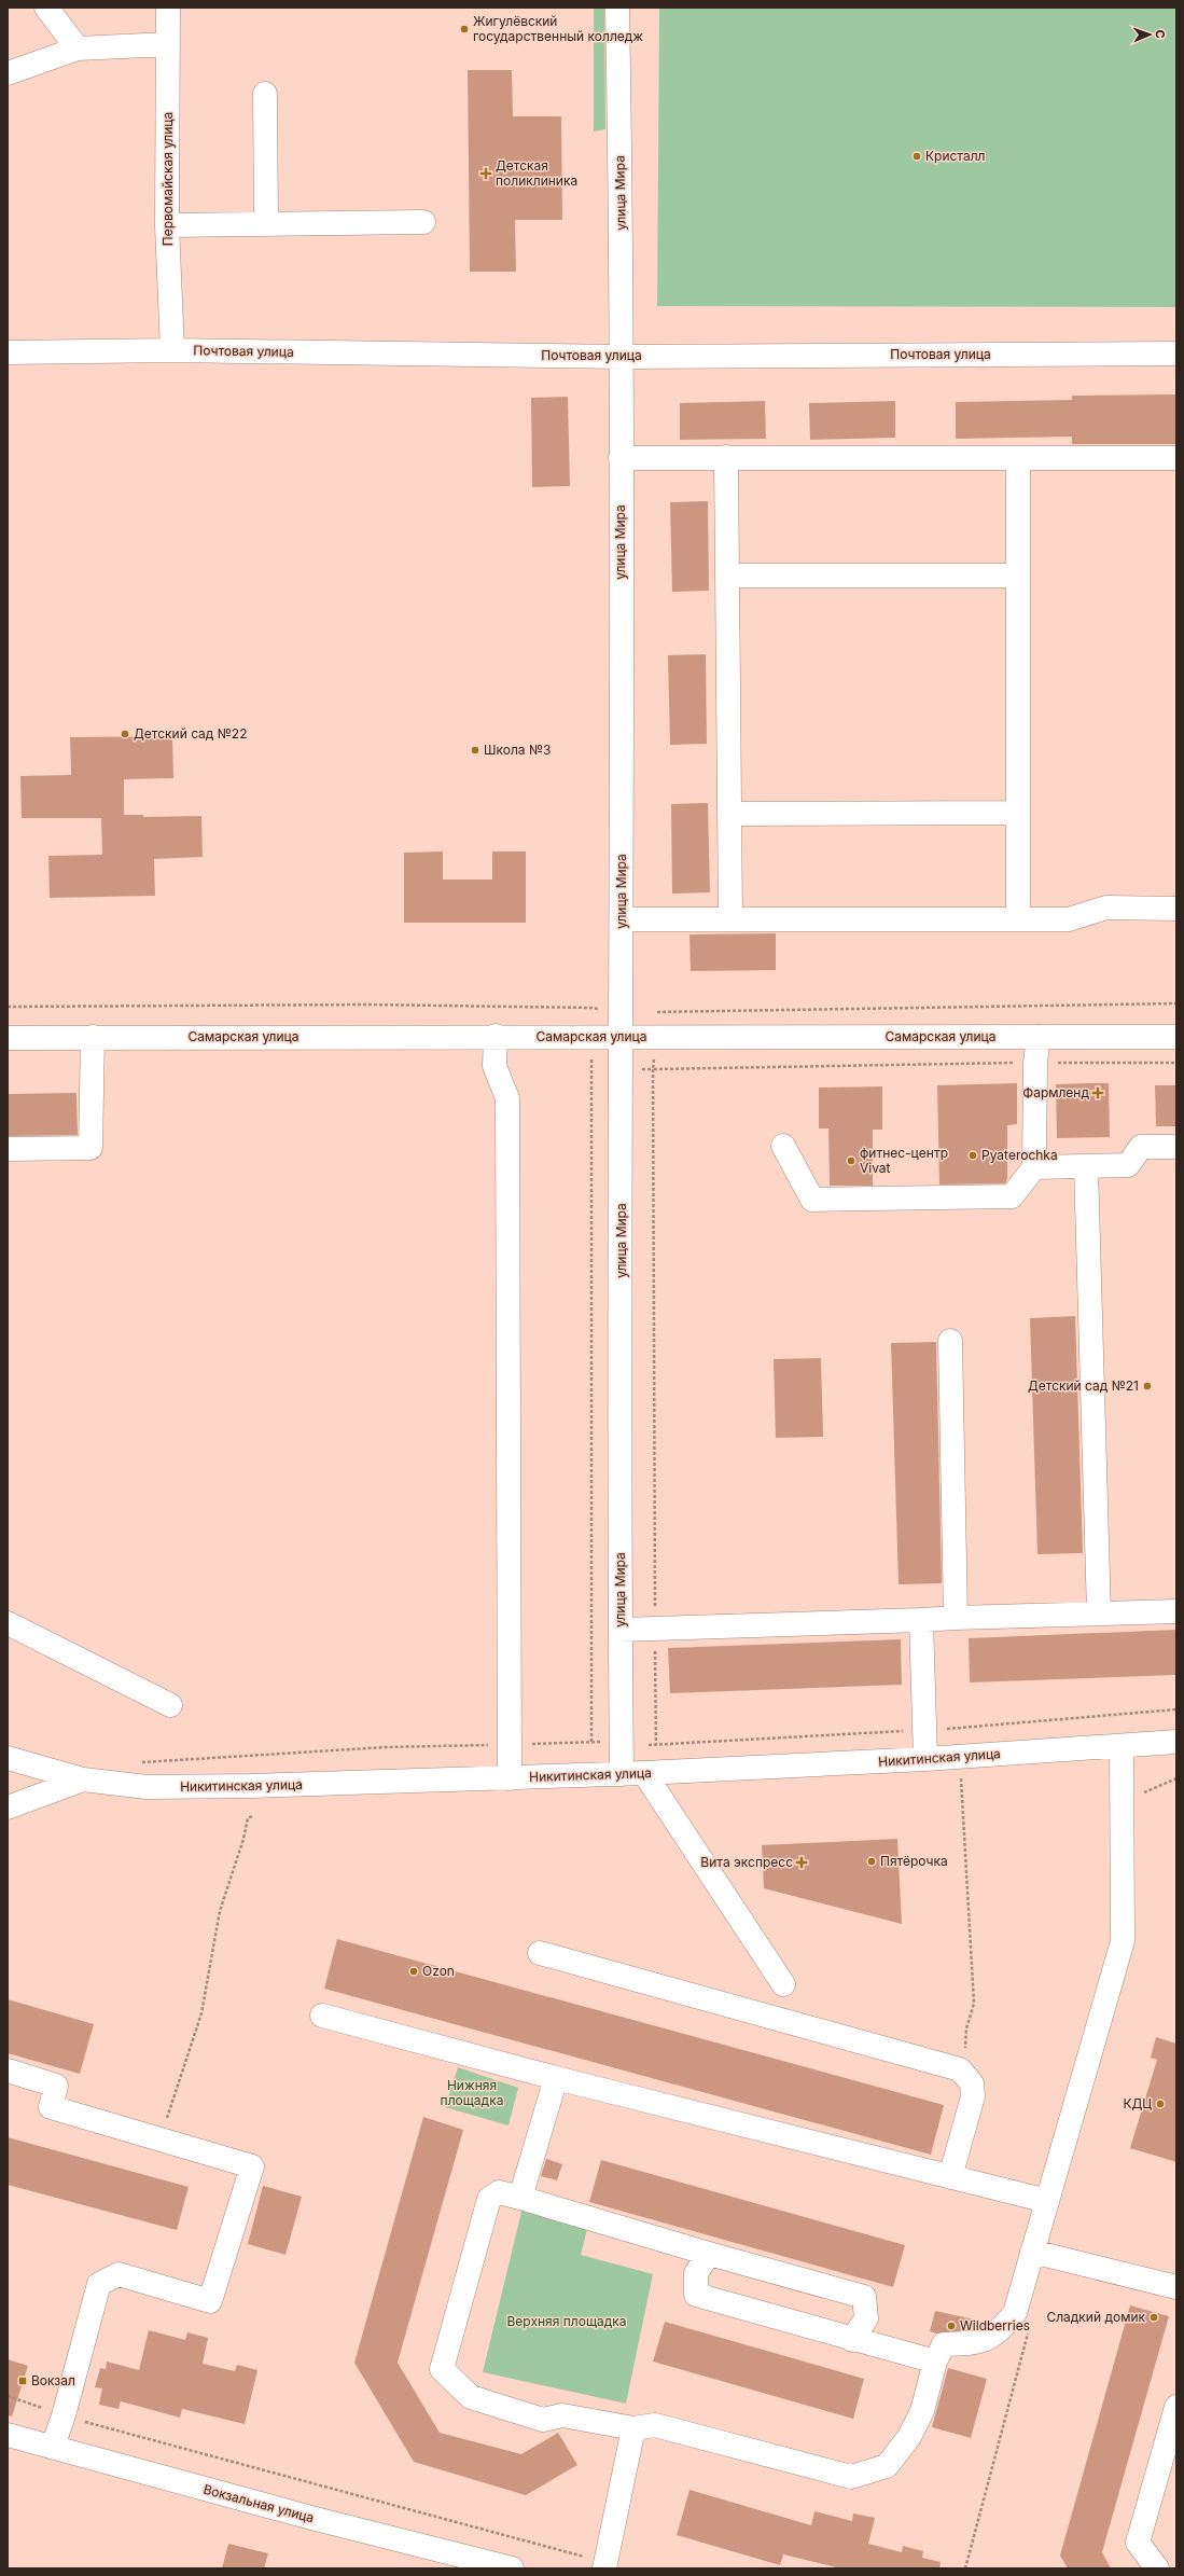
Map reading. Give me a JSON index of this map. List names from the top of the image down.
{
  "streets": {
    "street": [
      "Первомайская улица",
      "улица Мира",
      "Почтовая улица",
      "Самарская улица",
      "Никитинская улица",
      "Вокзальная улица"
    ]
  },
  "crossings": [
    ["Первомайская улица", "Почтовая улица"],
    ["улица Мира", "Почтовая улица"],
    ["улица Мира", "Самарская улица"],
    ["улица Мира", "Никитинская улица"]
  ],
  "parks": ["Нижняя площадка", "Верхняя площадка"],
  "places": {
    "other": [
      "Жигулёвский государственный колледж",
      "Кристалл",
      "Детский сад №22",
      "Школа №3",
      "Pyaterochka",
      "фитнес-центр Vivat",
      "Детский сад №21",
      "Пятёрочка",
      "Ozon",
      "КДЦ",
      "Сладкий домик",
      "Wildberries"
    ],
    "health": ["Детская поликлиника", "Фармленд", "Вита экспресс"],
    "transit": ["Вокзал"]
  },
  "north": "right"
}
